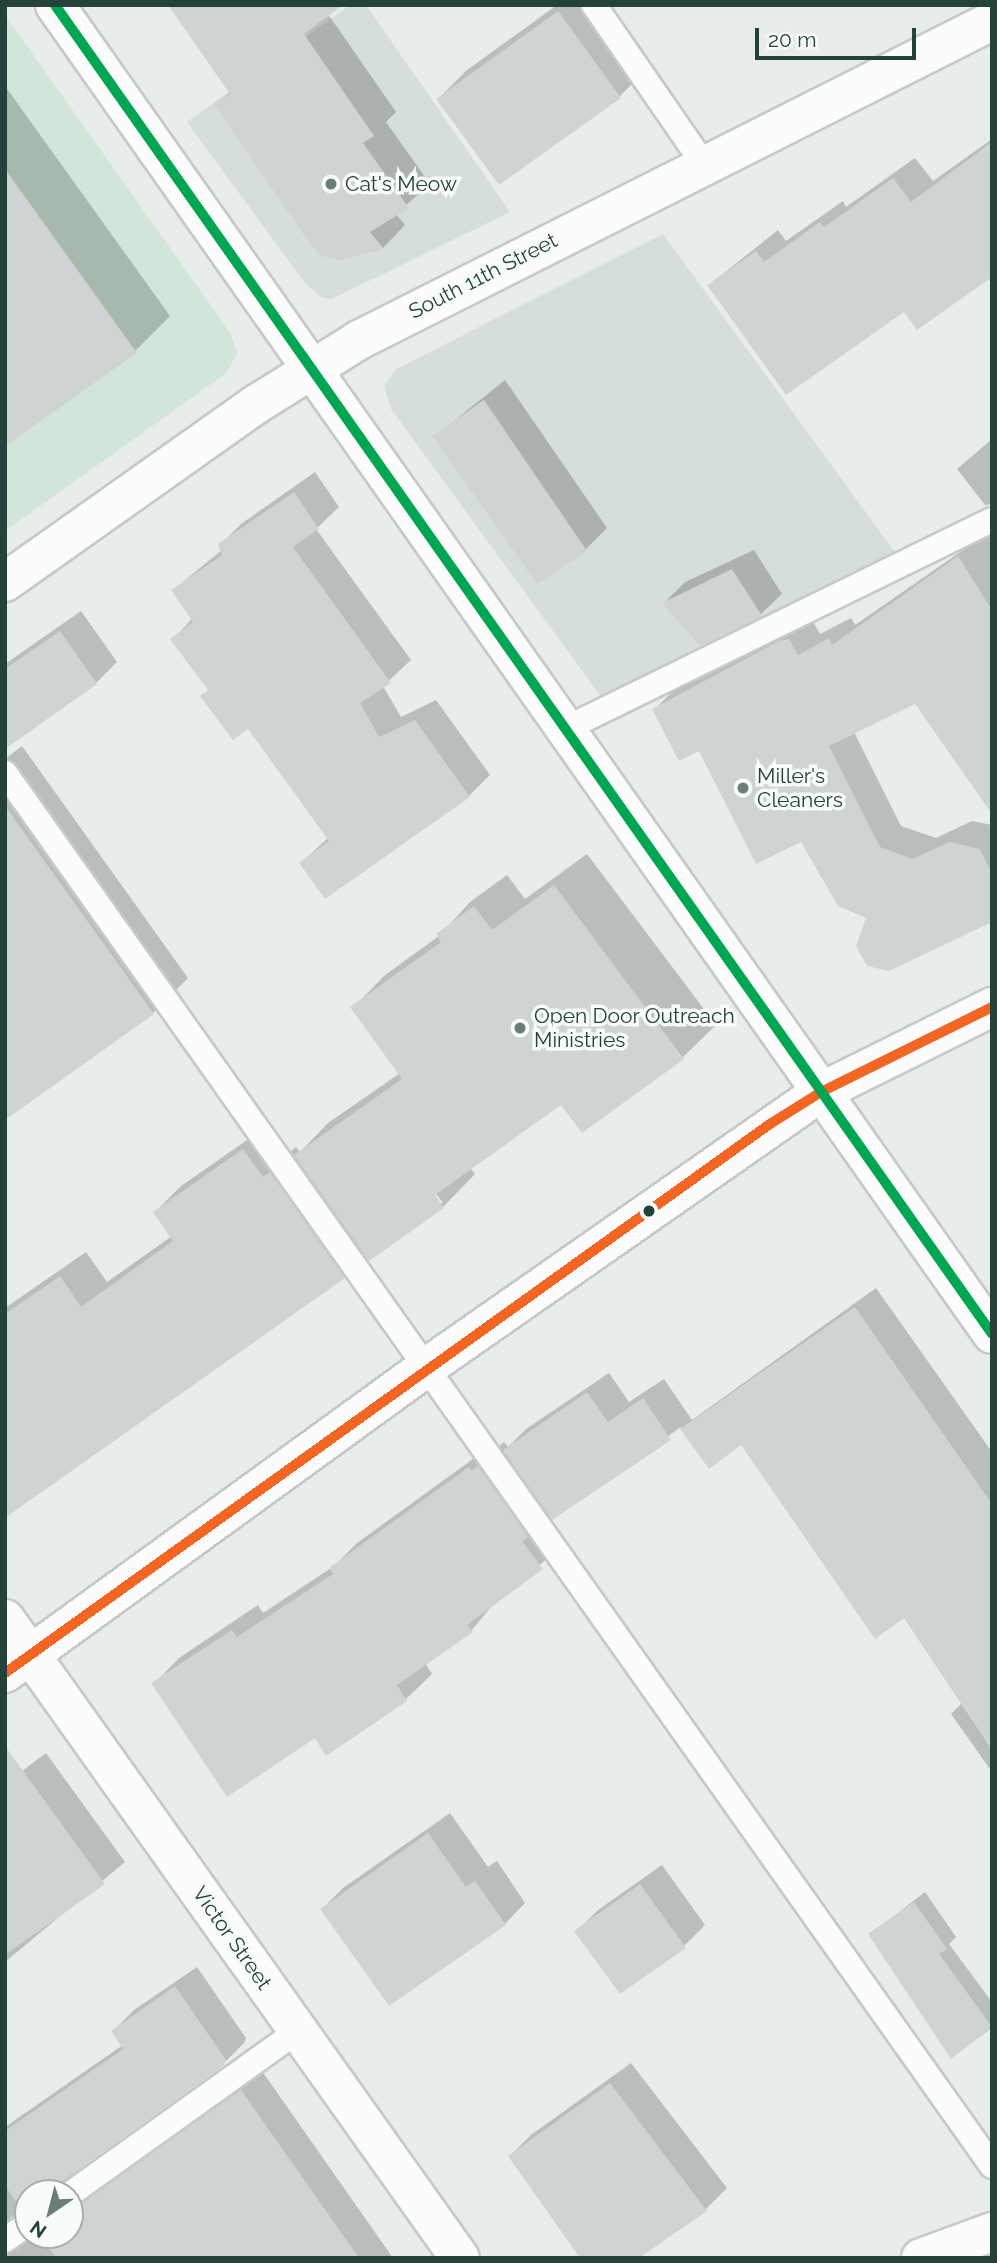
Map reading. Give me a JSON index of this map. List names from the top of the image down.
{
  "streets": {
    "street": ["South 11th Street", "Victor Street"]
  },
  "places": ["Cat's Meow", "Miller's Cleaners", "Open Door Outreach Ministries"],
  "scale_bar": "20 m",
  "north": "bottom left"
}
